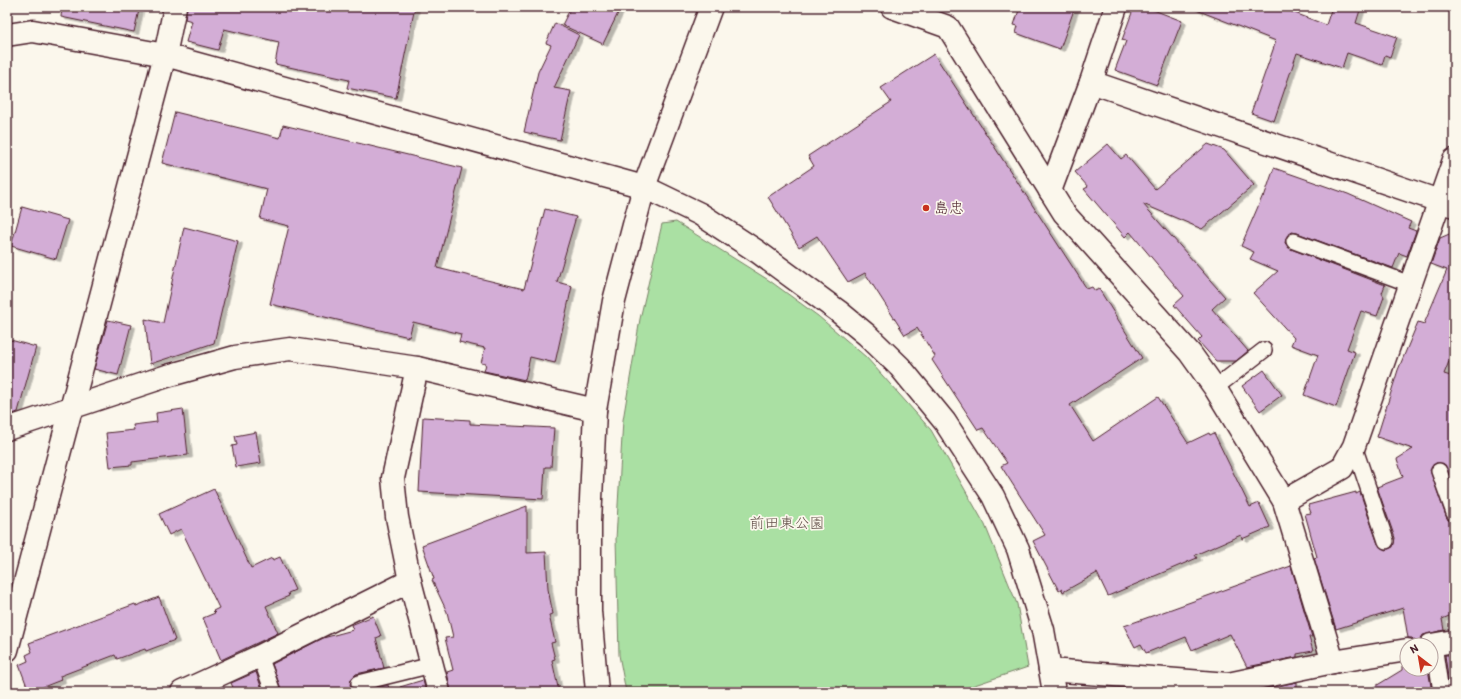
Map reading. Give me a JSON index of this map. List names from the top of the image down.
{
  "parks": ["前田東公園"],
  "places": ["島忠"],
  "north": "top left"
}
